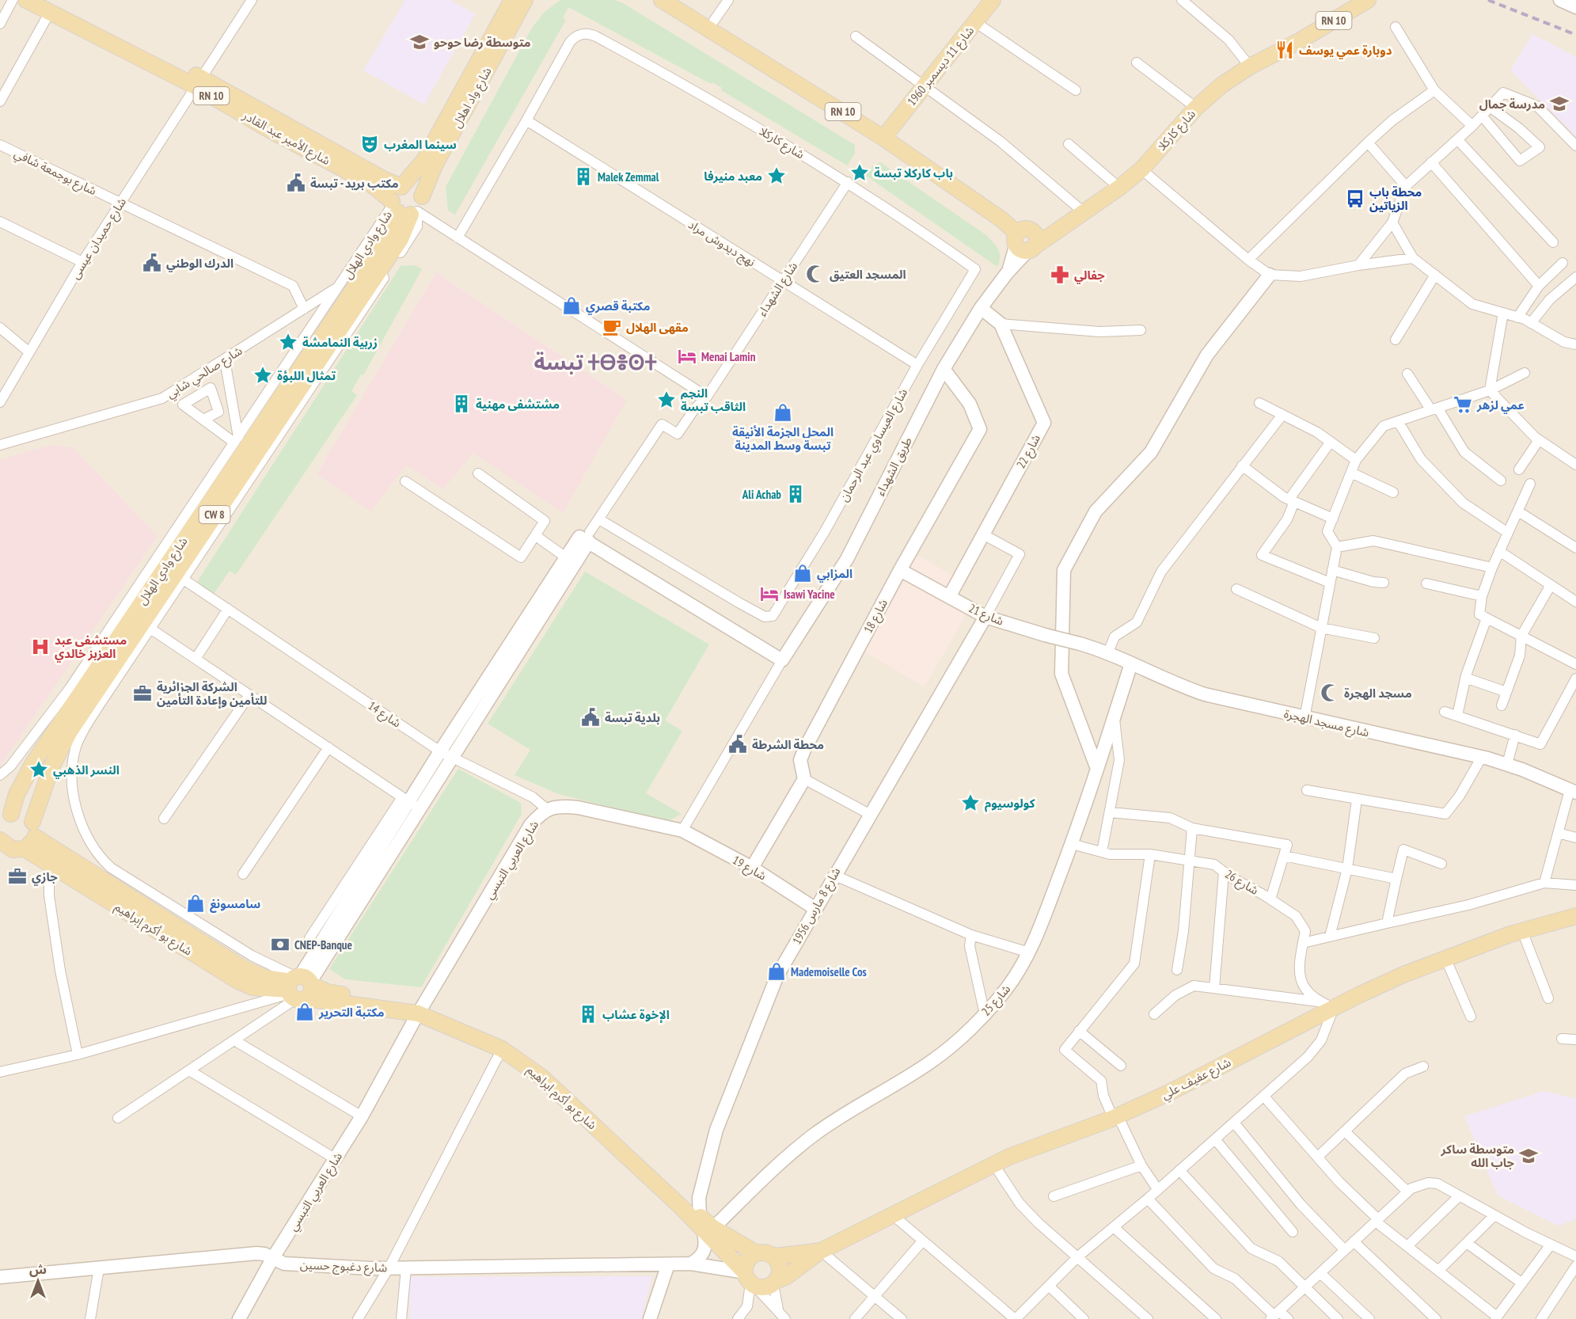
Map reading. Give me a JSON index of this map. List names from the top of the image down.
{
  "streets": {
    "main road": [
      "RN 10",
      "شارع 11 ديسمبر 1960",
      "شارع واد اهلال",
      "شارع كاركلا",
      "شارع الأمير عبد القادر",
      "شارع وادي الهلال",
      "CW 8",
      "شارع بو أكرم إبراهيم",
      "شارع عفيف علي",
      "شارع بو أكرم ابراهيم"
    ],
    "street": [
      "شارع بوجمعة شافي",
      "شارع حميدان عيسى",
      "نهج ديدوش مراد",
      "شارع الشهداء",
      "شارع صالحي شابي",
      "شارع العيساوي عبد الرحمان",
      "شارع 22",
      "طريق الشهداء",
      "شارع 21",
      "شارع 18",
      "شارع 14",
      "شارع مسجد الهجرة",
      "شارع العربي التبسي",
      "شارع 19",
      "شارع 26",
      "شارع 8 مارس 1956",
      "شارع 25",
      "شارع دغبوج حسين"
    ]
  },
  "crossings": [
    ["RN 10", "شارع 11 ديسمبر 1960"],
    ["RN 10", "شارع كاركلا"],
    ["RN 10", "طريق الشهداء"],
    ["شارع واد اهلال", "شارع الأمير عبد القادر"],
    ["شارع واد اهلال", "شارع وادي الهلال"],
    ["شارع كاركلا", "نهج ديدوش مراد"],
    ["شارع كاركلا", "شارع الشهداء"],
    ["شارع كاركلا", "شارع العيساوي عبد الرحمان"],
    ["شارع كاركلا", "طريق الشهداء"],
    ["شارع الأمير عبد القادر", "شارع حميدان عيسى"],
    ["شارع الأمير عبد القادر", "شارع وادي الهلال"],
    ["شارع بوجمعة شافي", "شارع حميدان عيسى"],
    ["شارع بوجمعة شافي", "شارع صالحي شابي"],
    ["نهج ديدوش مراد", "شارع الشهداء"],
    ["نهج ديدوش مراد", "شارع العيساوي عبد الرحمان"],
    ["شارع وادي الهلال", "شارع صالحي شابي"],
    ["شارع وادي الهلال", "شارع 14"],
    ["شارع وادي الهلال", "شارع بو أكرم إبراهيم"],
    ["شارع وادي الهلال", "شارع بو أكرم ابراهيم"],
    ["شارع الشهداء", "شارع العيساوي عبد الرحمان"],
    ["شارع 22", "طريق الشهداء"],
    ["شارع 22", "شارع 21"],
    ["طريق الشهداء", "شارع 18"],
    ["طريق الشهداء", "شارع العربي التبسي"],
    ["طريق الشهداء", "شارع 19"],
    ["شارع 21", "شارع 18"],
    ["شارع 21", "شارع مسجد الهجرة"],
    ["شارع 21", "شارع 8 مارس 1956"],
    ["شارع 14", "شارع العربي التبسي"],
    ["شارع مسجد الهجرة", "شارع 25"],
    ["شارع العربي التبسي", "شارع 19"],
    ["شارع العربي التبسي", "شارع بو أكرم ابراهيم"],
    ["شارع العربي التبسي", "شارع دغبوج حسين"],
    ["شارع 19", "شارع 8 مارس 1956"],
    ["شارع 26", "شارع 25"],
    ["شارع 26", "شارع عفيف علي"],
    ["شارع 8 مارس 1956", "شارع بو أكرم ابراهيم"],
    ["شارع بو أكرم إبراهيم", "شارع بو أكرم ابراهيم"],
    ["شارع 25", "شارع بو أكرم ابراهيم"],
    ["شارع عفيف علي", "شارع بو أكرم ابراهيم"],
    ["شارع عفيف علي", "شارع دغبوج حسين"],
    ["شارع بو أكرم ابراهيم", "شارع دغبوج حسين"]
  ],
  "districts": ["تبسة ⵜⴱⴻⵙⵜ"],
  "places": {
    "school or university": ["متوسطة رضا حوحو", "مدرسة جمال", "متوسطة ساكر جاب الله"],
    "restaurant": ["دوبارة عمي يوسف"],
    "theatre": ["سينما المغرب"],
    "place": [
      "باب كاركلا تبسة",
      "معبد منيرفا",
      "زربية النمامشة",
      "تمثال اللبؤة",
      "النجم الثاقب تبسة",
      "النسر الذهبي",
      "كولوسيوم"
    ],
    "building": [
      "Malek Zemmal",
      "مشتشفى مهنية",
      "Ali Achab",
      "الإخوة عشاب"
    ],
    "public building": [
      "مكتب بريد - تبسة",
      "الدرك الوطني",
      "بلدية تبسة",
      "محطة الشرطة"
    ],
    "bus stop": ["محطة باب الزياتين"],
    "mosque": ["المسجد العتيق", "مسجد الهجرة"],
    "pharmacy": ["جفالي"],
    "shop": [
      "مكتبة قصري",
      "المحل الجزمة الأنيقة تبسة وسط المدينة",
      "المزابي",
      "سامسونغ",
      "Mademoiselle Cos",
      "مكتبة التحرير"
    ],
    "cafe": ["مقهى الهلال"],
    "hotel": ["Menai Lamin", "Isawi Yacine"],
    "supermarket": ["عمي لزهر"],
    "hospital": ["مستشفى عبد العزبز خالدي"],
    "office": ["الشركة الجزائرية للتأمين وإعادة التأمين", "جازي"],
    "bank": ["CNEP-Banque"]
  },
  "north": "top"
}
